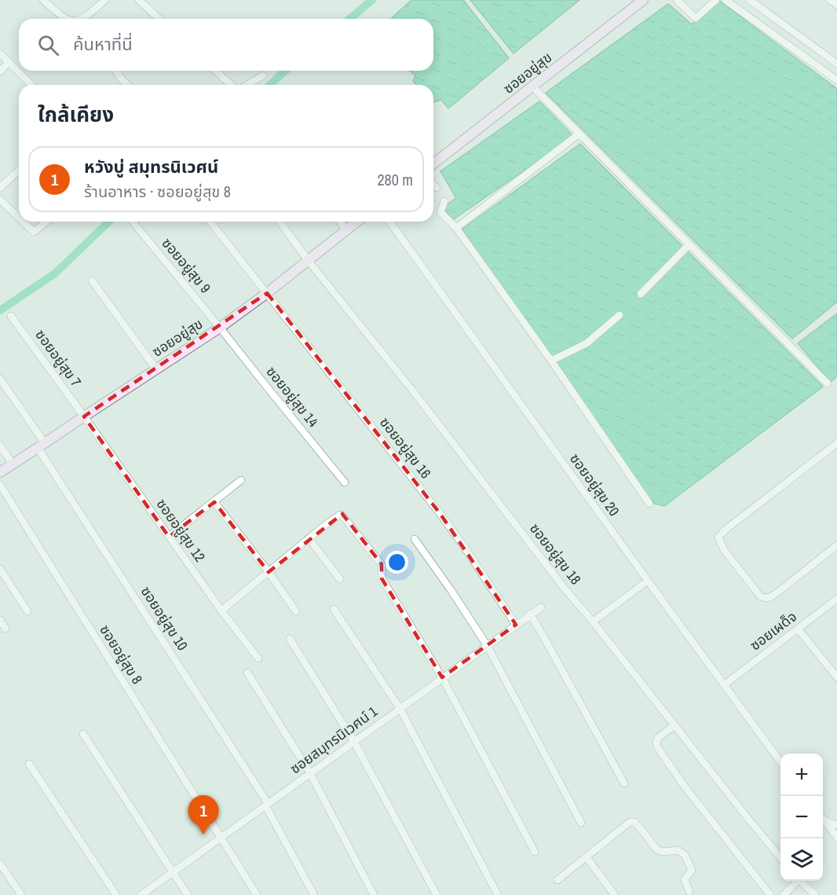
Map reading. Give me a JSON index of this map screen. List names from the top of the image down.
{
  "streets": {
    "street": [
      "ซอยอยู่สุข",
      "ซอยอยู่สุข 9",
      "ซอยอยู่สุข 7",
      "ซอยอยู่สุข 14",
      "ซอยอยู่สุข 16",
      "ซอยอยู่สุข 20",
      "ซอยอยู่สุข 12",
      "ซอยอยู่สุข 18",
      "ซอยอยู่สุข 10",
      "ซอยเผด็จ",
      "ซอยอยู่สุข 8",
      "ซอยสมุทรนิเวศน์ 1"
    ]
  },
  "crossings": [
    ["ซอยอยู่สุข", "ซอยอยู่สุข 9"],
    ["ซอยอยู่สุข", "ซอยอยู่สุข 7"],
    ["ซอยอยู่สุข", "ซอยอยู่สุข 14"],
    ["ซอยอยู่สุข", "ซอยอยู่สุข 16"],
    ["ซอยอยู่สุข", "ซอยอยู่สุข 12"],
    ["ซอยอยู่สุข", "ซอยอยู่สุข 18"],
    ["ซอยอยู่สุข", "ซอยอยู่สุข 10"],
    ["ซอยอยู่สุข 9", "ซอยอยู่สุข 14"],
    ["ซอยอยู่สุข 7", "ซอยอยู่สุข 12"],
    ["ซอยอยู่สุข 16", "ซอยสมุทรนิเวศน์ 1"],
    ["ซอยอยู่สุข 20", "ซอยเผด็จ"],
    ["ซอยอยู่สุข 10", "ซอยสมุทรนิเวศน์ 1"],
    ["ซอยอยู่สุข 8", "ซอยสมุทรนิเวศน์ 1"]
  ],
  "page": {
    "search": "ค้นหาที่นี่",
    "heading": "ใกล้เคียง",
    "list": [
      {
        "mark": "1",
        "name": "หวังบู่ สมุทรนิเวศน์",
        "note": "ร้านอาหาร · ซอยอยู่สุข 8",
        "value": "280 m"
      }
    ],
    "map_buttons": ["+", "−"],
    "pins": "1"
  }
}
